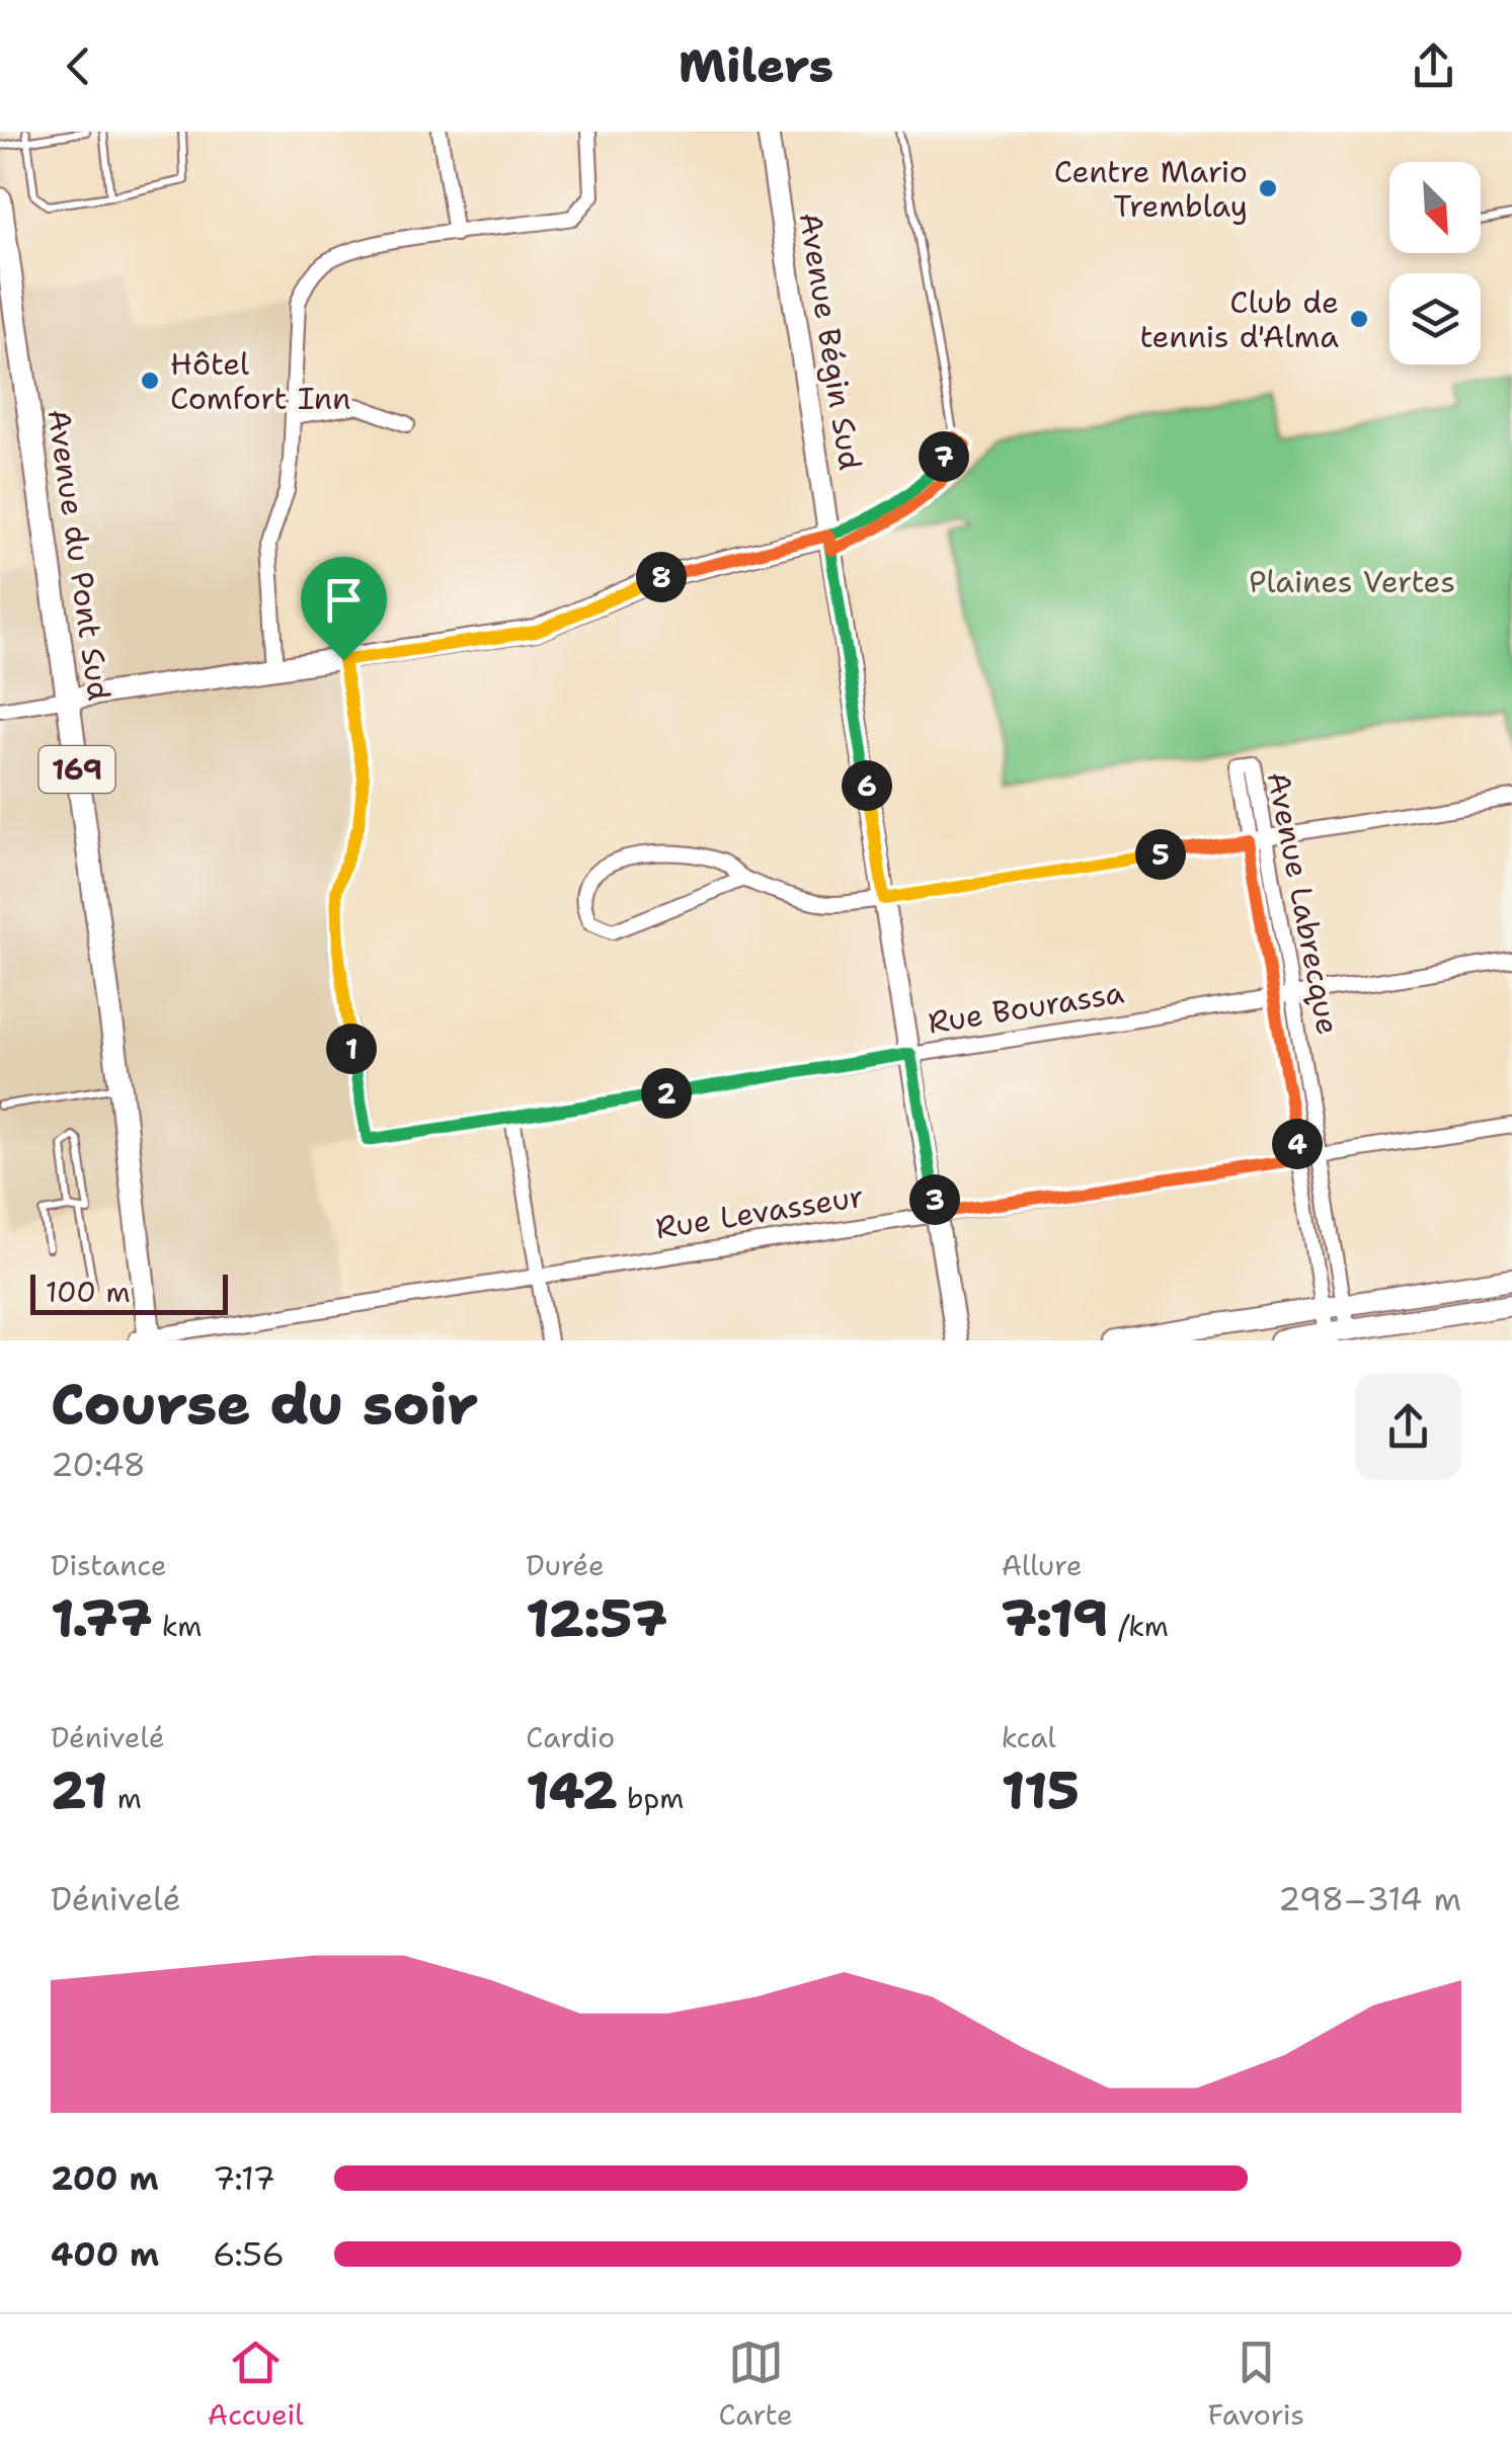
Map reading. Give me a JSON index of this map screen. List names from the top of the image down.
{
  "streets": {
    "main road": ["Avenue du Pont Sud", "169"],
    "street": [
      "Avenue Bégin Sud",
      "Avenue Labrecque",
      "Rue Bourassa",
      "Rue Levasseur"
    ]
  },
  "crossings": [
    ["Avenue Bégin Sud", "Rue Bourassa"],
    ["Avenue Bégin Sud", "Rue Levasseur"],
    ["Avenue du Pont Sud", "Rue Levasseur"],
    ["Avenue Labrecque", "Rue Bourassa"],
    ["Avenue Labrecque", "Rue Levasseur"]
  ],
  "parks": ["Plaines Vertes"],
  "places": ["Centre Mario Tremblay", "Club de tennis d'Alma", "Hôtel Comfort Inn"],
  "scale_bar": "100 m",
  "north": "bottom right",
  "page": {
    "header": "Milers",
    "pins": [
      "7",
      "8",
      "6",
      "5",
      "1",
      "2",
      "4",
      "3"
    ],
    "scale": "100 m",
    "heading": ["Course du soir", "20:48"],
    "stats": [
      ["Distance", "1.77 km"],
      ["Durée", "12:57"],
      ["Allure", "7:19 /km"],
      ["Dénivelé", "21 m"],
      ["Cardio", "142 bpm"],
      ["kcal", "115"]
    ],
    "chart": ["Dénivelé", "298–314 m"],
    "list": [
      {
        "name": "200 m",
        "note": "7:17"
      },
      {
        "name": "400 m",
        "note": "6:56"
      }
    ],
    "tabs": ["Accueil", "Carte", "Favoris"]
  }
}
